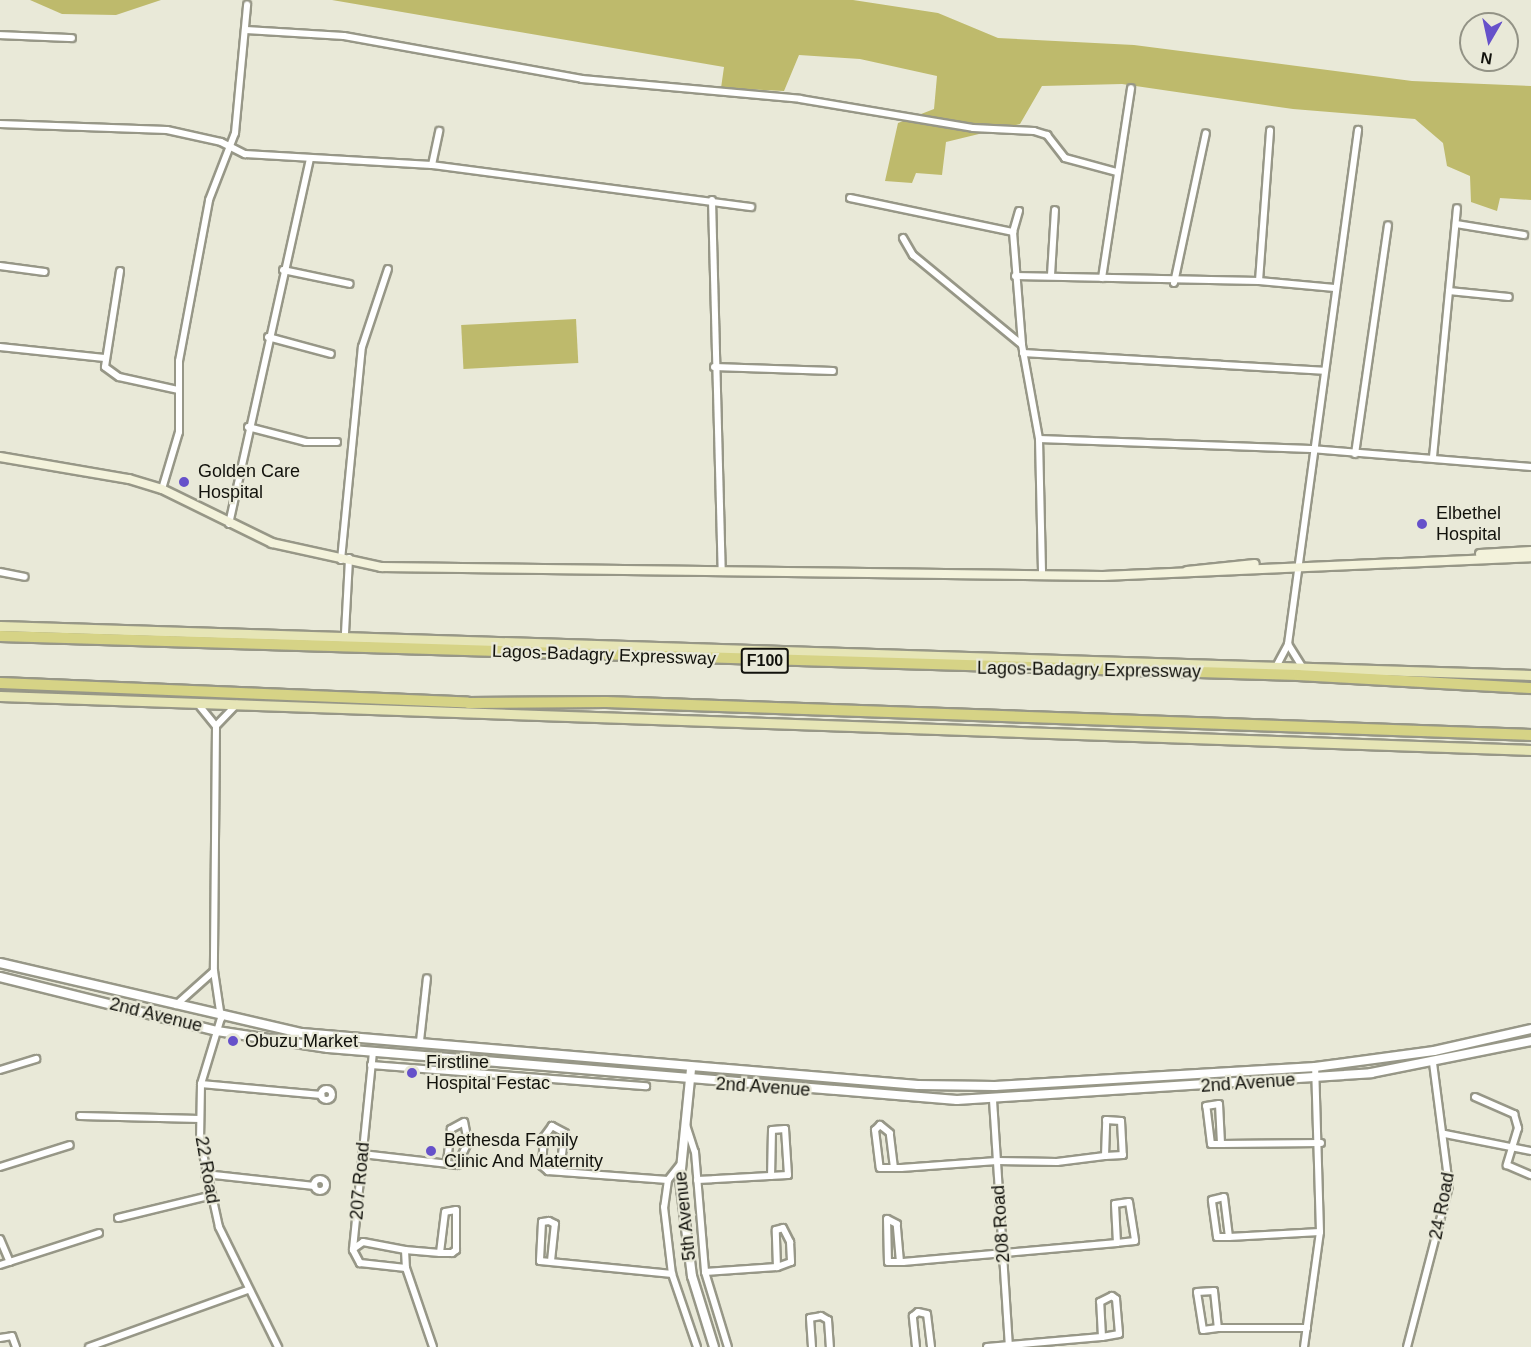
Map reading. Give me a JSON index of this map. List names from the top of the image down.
{
  "streets": {
    "highway": ["Lagos-Badagry Expressway", "F100"],
    "street": [
      "2nd Avenue",
      "22 Road",
      "207 Road",
      "24 Road",
      "5th Avenue",
      "208 Road"
    ]
  },
  "crossings": [
    ["2nd Avenue", "22 Road"],
    ["2nd Avenue", "207 Road"],
    ["2nd Avenue", "24 Road"],
    ["2nd Avenue", "5th Avenue"],
    ["2nd Avenue", "208 Road"]
  ],
  "places": [
    "Golden Care Hospital",
    "Elbethel Hospital",
    "Obuzu Market",
    "Firstline Hospital Festac",
    "Bethesda Family Clinic And Maternity"
  ],
  "north": "bottom"
}
